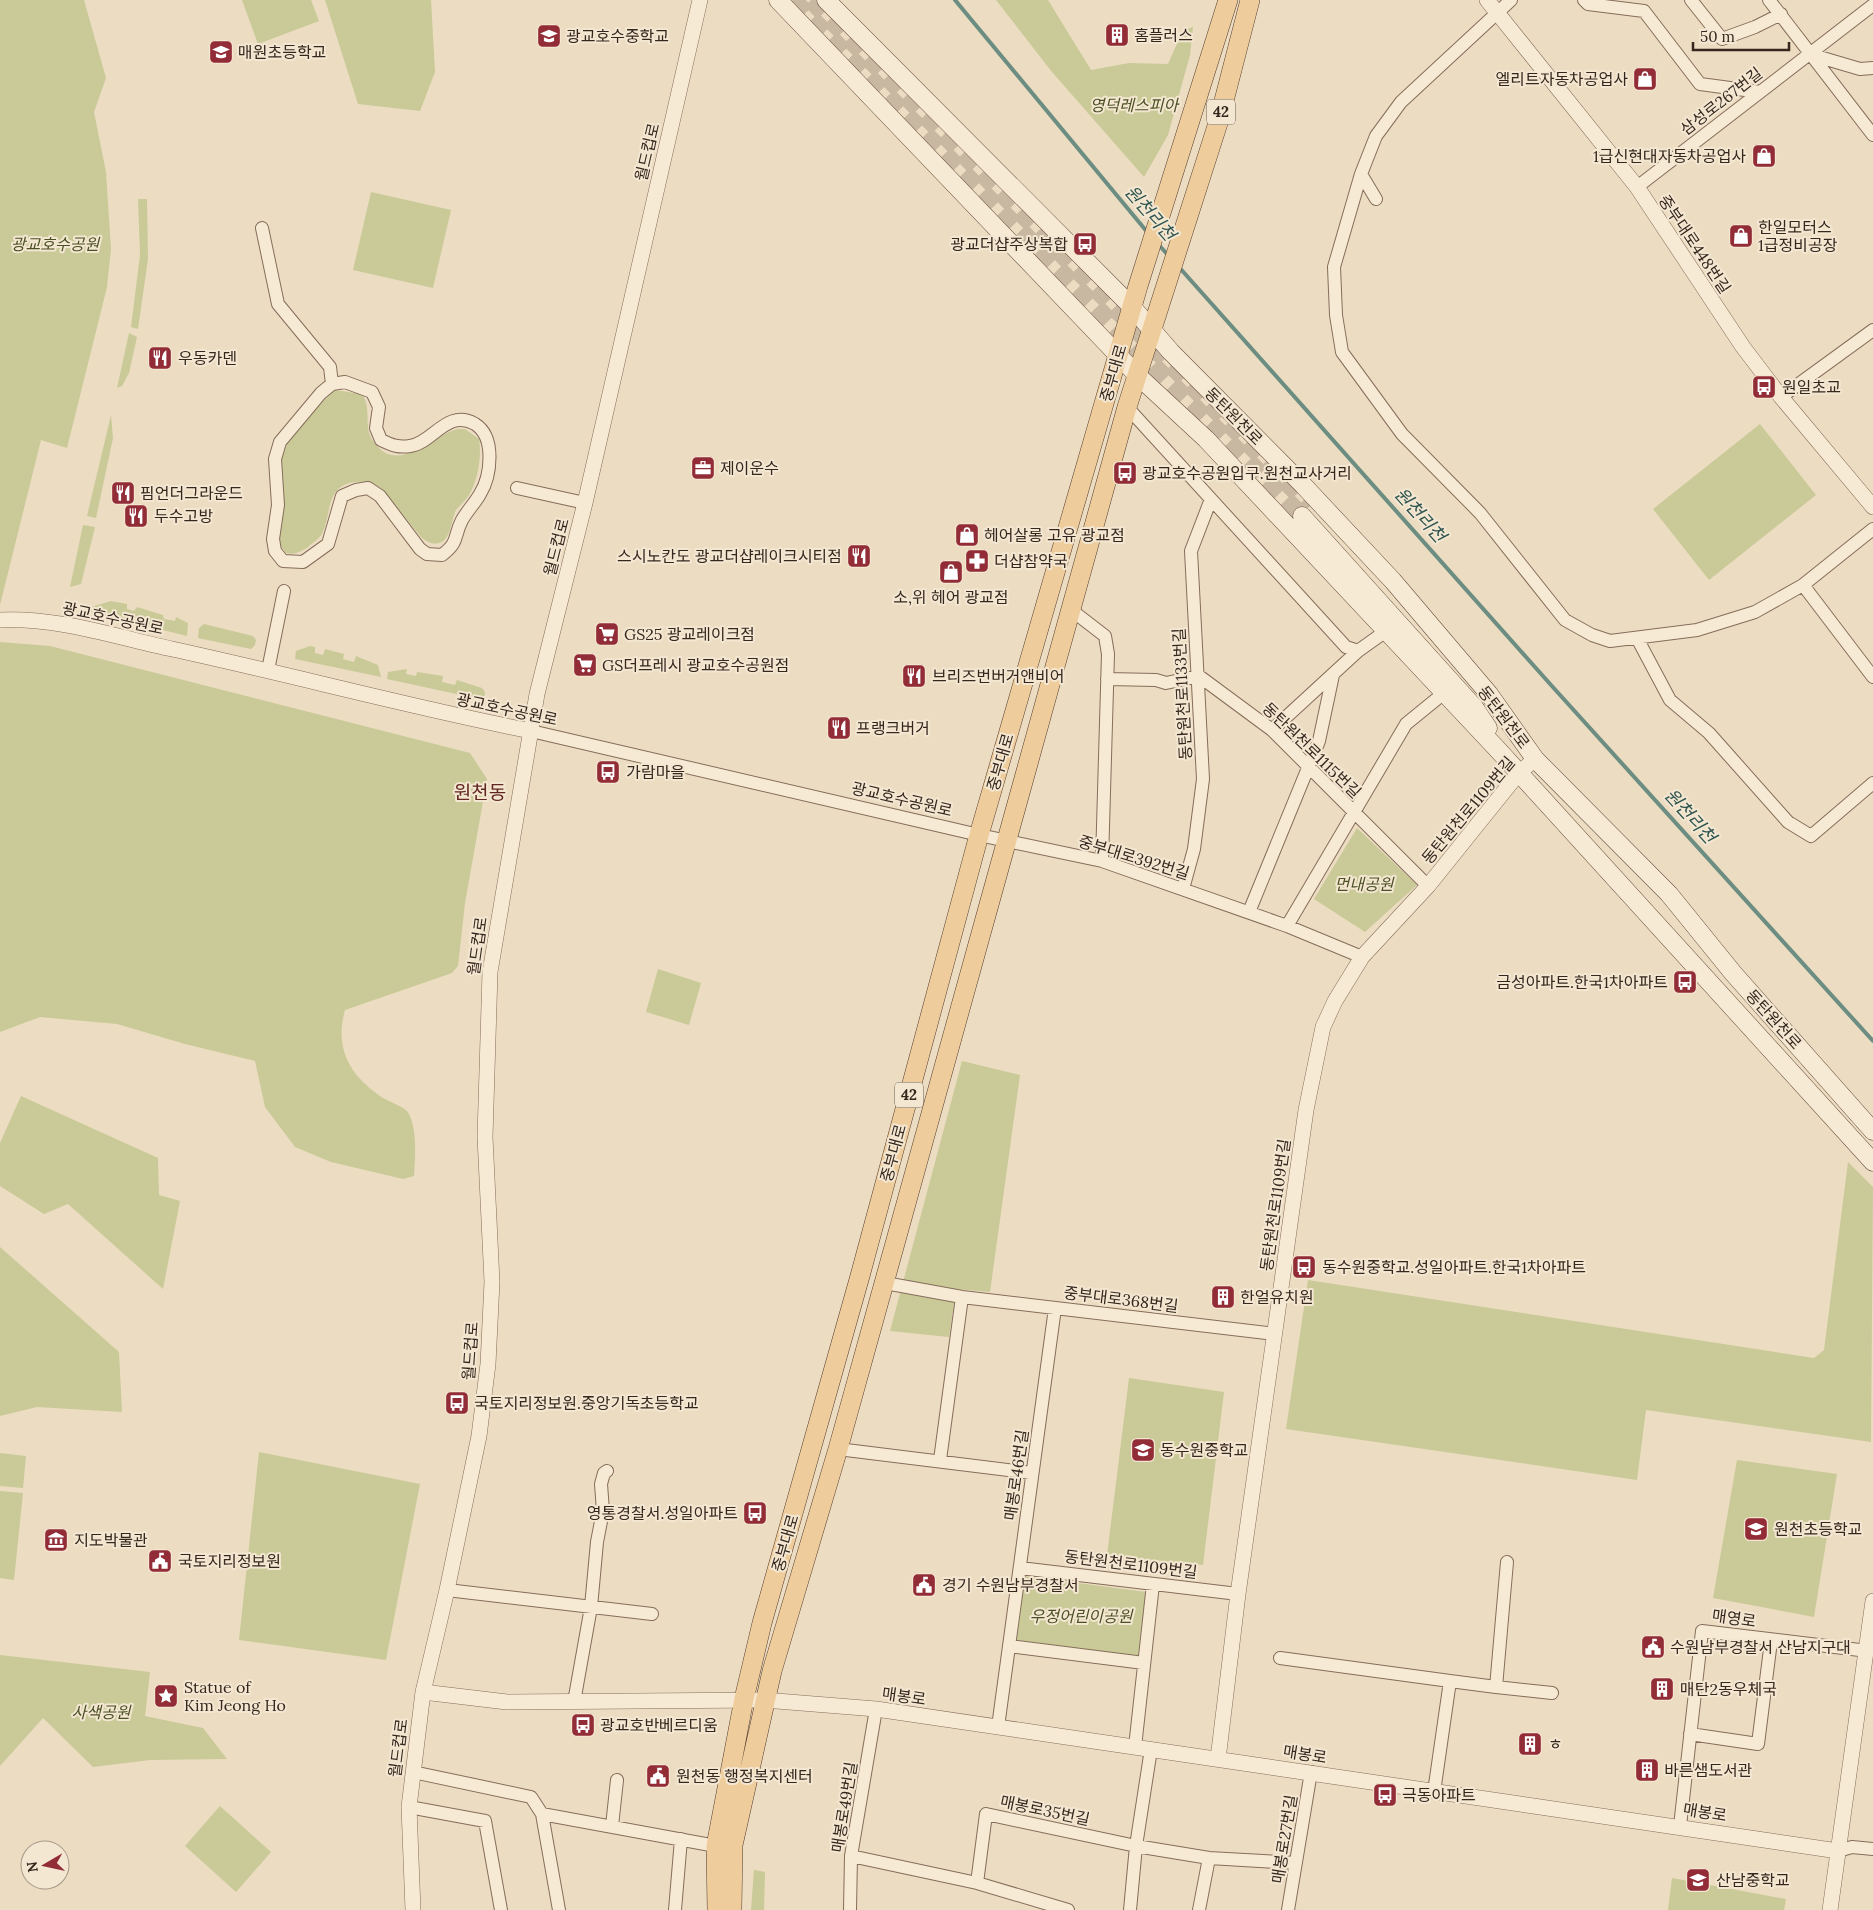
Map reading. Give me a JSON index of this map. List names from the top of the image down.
{
  "streets": {
    "main road": ["42", "중부대로", "동탄원천로"],
    "street": [
      "삼성로267번길",
      "월드컵로",
      "중부대로448번길",
      "광교호수공원로",
      "동탄원천로1133번길",
      "동탄원천로1115번길",
      "동탄원천로1109번길",
      "중부대로392번길",
      "중부대로368번길",
      "매봉로46번길",
      "매영로",
      "매봉로",
      "매봉로49번길",
      "매봉로35번길",
      "매봉로27번길"
    ]
  },
  "crossings": [
    ["삼성로267번길", "중부대로448번길"],
    ["월드컵로", "광교호수공원로"],
    ["월드컵로", "매봉로"],
    ["중부대로", "동탄원천로"],
    ["중부대로", "광교호수공원로"],
    ["중부대로", "중부대로392번길"],
    ["중부대로", "중부대로368번길"],
    ["중부대로", "매봉로"],
    ["동탄원천로", "동탄원천로1115번길"],
    ["동탄원천로", "동탄원천로1109번길"],
    ["광교호수공원로", "중부대로392번길"],
    ["동탄원천로1133번길", "동탄원천로1115번길"],
    ["동탄원천로1133번길", "중부대로392번길"],
    ["동탄원천로1115번길", "동탄원천로1109번길"],
    ["동탄원천로1115번길", "중부대로392번길"],
    ["동탄원천로1109번길", "중부대로392번길"],
    ["동탄원천로1109번길", "중부대로368번길"],
    ["동탄원천로1109번길", "매봉로46번길"],
    ["동탄원천로1109번길", "매봉로"],
    ["중부대로368번길", "매봉로46번길"],
    ["매봉로46번길", "매봉로"],
    ["매영로", "매봉로"],
    ["매봉로", "매봉로49번길"],
    ["매봉로", "매봉로27번길"],
    ["매봉로35번길", "매봉로27번길"]
  ],
  "districts": ["원천동"],
  "water": ["원천리천"],
  "parks": [
    "영덕레스피아",
    "광교호수공원",
    "먼내공원",
    "우정어린이공원",
    "사색공원"
  ],
  "places": {
    "building": [
      "홈플러스",
      "한얼유치원",
      "매탄2동우체국",
      "ㅎ",
      "바른샘도서관"
    ],
    "school or university": [
      "광교호수중학교",
      "매원초등학교",
      "동수원중학교",
      "원천초등학교",
      "산남중학교"
    ],
    "shop": [
      "엘리트자동차공업사",
      "1급신현대자동차공업사",
      "한일모터스 1급정비공장",
      "헤어살롱 고유 광교점",
      "소,위 헤어 광교점"
    ],
    "bus stop": [
      "광교더샵주상복합",
      "원일초교",
      "광교호수공원입구.원천교사거리",
      "가람마을",
      "금성아파트.한국1차아파트",
      "동수원중학교.성일아파트.한국1차아파트",
      "국토지리정보원.중앙기독초등학교",
      "영통경찰서.성일아파트",
      "광교호반베르디움",
      "극동아파트"
    ],
    "restaurant": [
      "우동카덴",
      "핌언더그라운드",
      "두수고방",
      "스시노칸도 광교더샵레이크시티점",
      "브리즈번버거앤비어",
      "프랭크버거"
    ],
    "office": ["제이운수"],
    "pharmacy": ["더샵참약국"],
    "supermarket": ["GS25 광교레이크점", "GS더프레시 광교호수공원점"],
    "museum": ["지도박물관"],
    "public building": [
      "국토지리정보원",
      "경기 수원남부경찰서",
      "수원남부경찰서 산남지구대",
      "원천동 행정복지센터"
    ],
    "place": ["Statue of Kim Jeong Ho"]
  },
  "scale_bar": "50 m",
  "north": "left"
}
